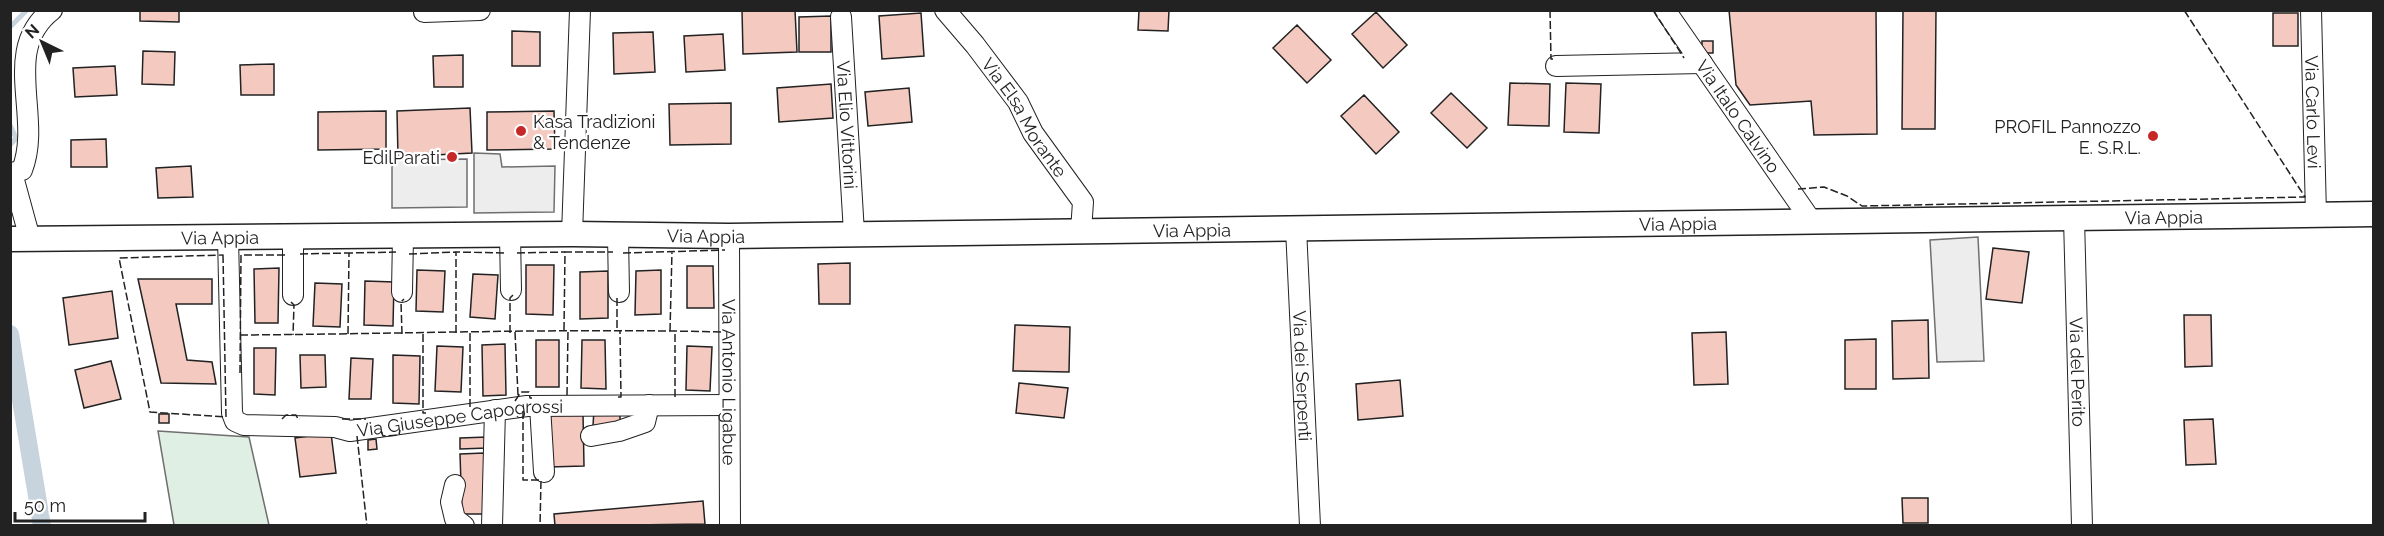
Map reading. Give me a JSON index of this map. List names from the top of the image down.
{
  "streets": {
    "main road": ["Via Appia"],
    "street": [
      "Via Carlo Levi",
      "Via Elsa Morante",
      "Via Italo Calvino",
      "Via Elio Vittorini",
      "Via del Perito",
      "Via dei Serpenti",
      "Via Antonio Ligabue",
      "Via Giuseppe Capogrossi"
    ]
  },
  "crossings": [
    ["Via Carlo Levi", "Via Appia"],
    ["Via Elsa Morante", "Via Appia"],
    ["Via Italo Calvino", "Via Appia"],
    ["Via Elio Vittorini", "Via Appia"],
    ["Via Appia", "Via del Perito"],
    ["Via Appia", "Via dei Serpenti"],
    ["Via Appia", "Via Antonio Ligabue"],
    ["Via Appia", "Via Giuseppe Capogrossi"],
    ["Via Antonio Ligabue", "Via Giuseppe Capogrossi"]
  ],
  "places": ["Kasa Tradizioni & Tendenze", "PROFIL Pannozzo E. S.R.L.", "EdilParati"],
  "scale_bar": "50 m",
  "north": "top left"
}
